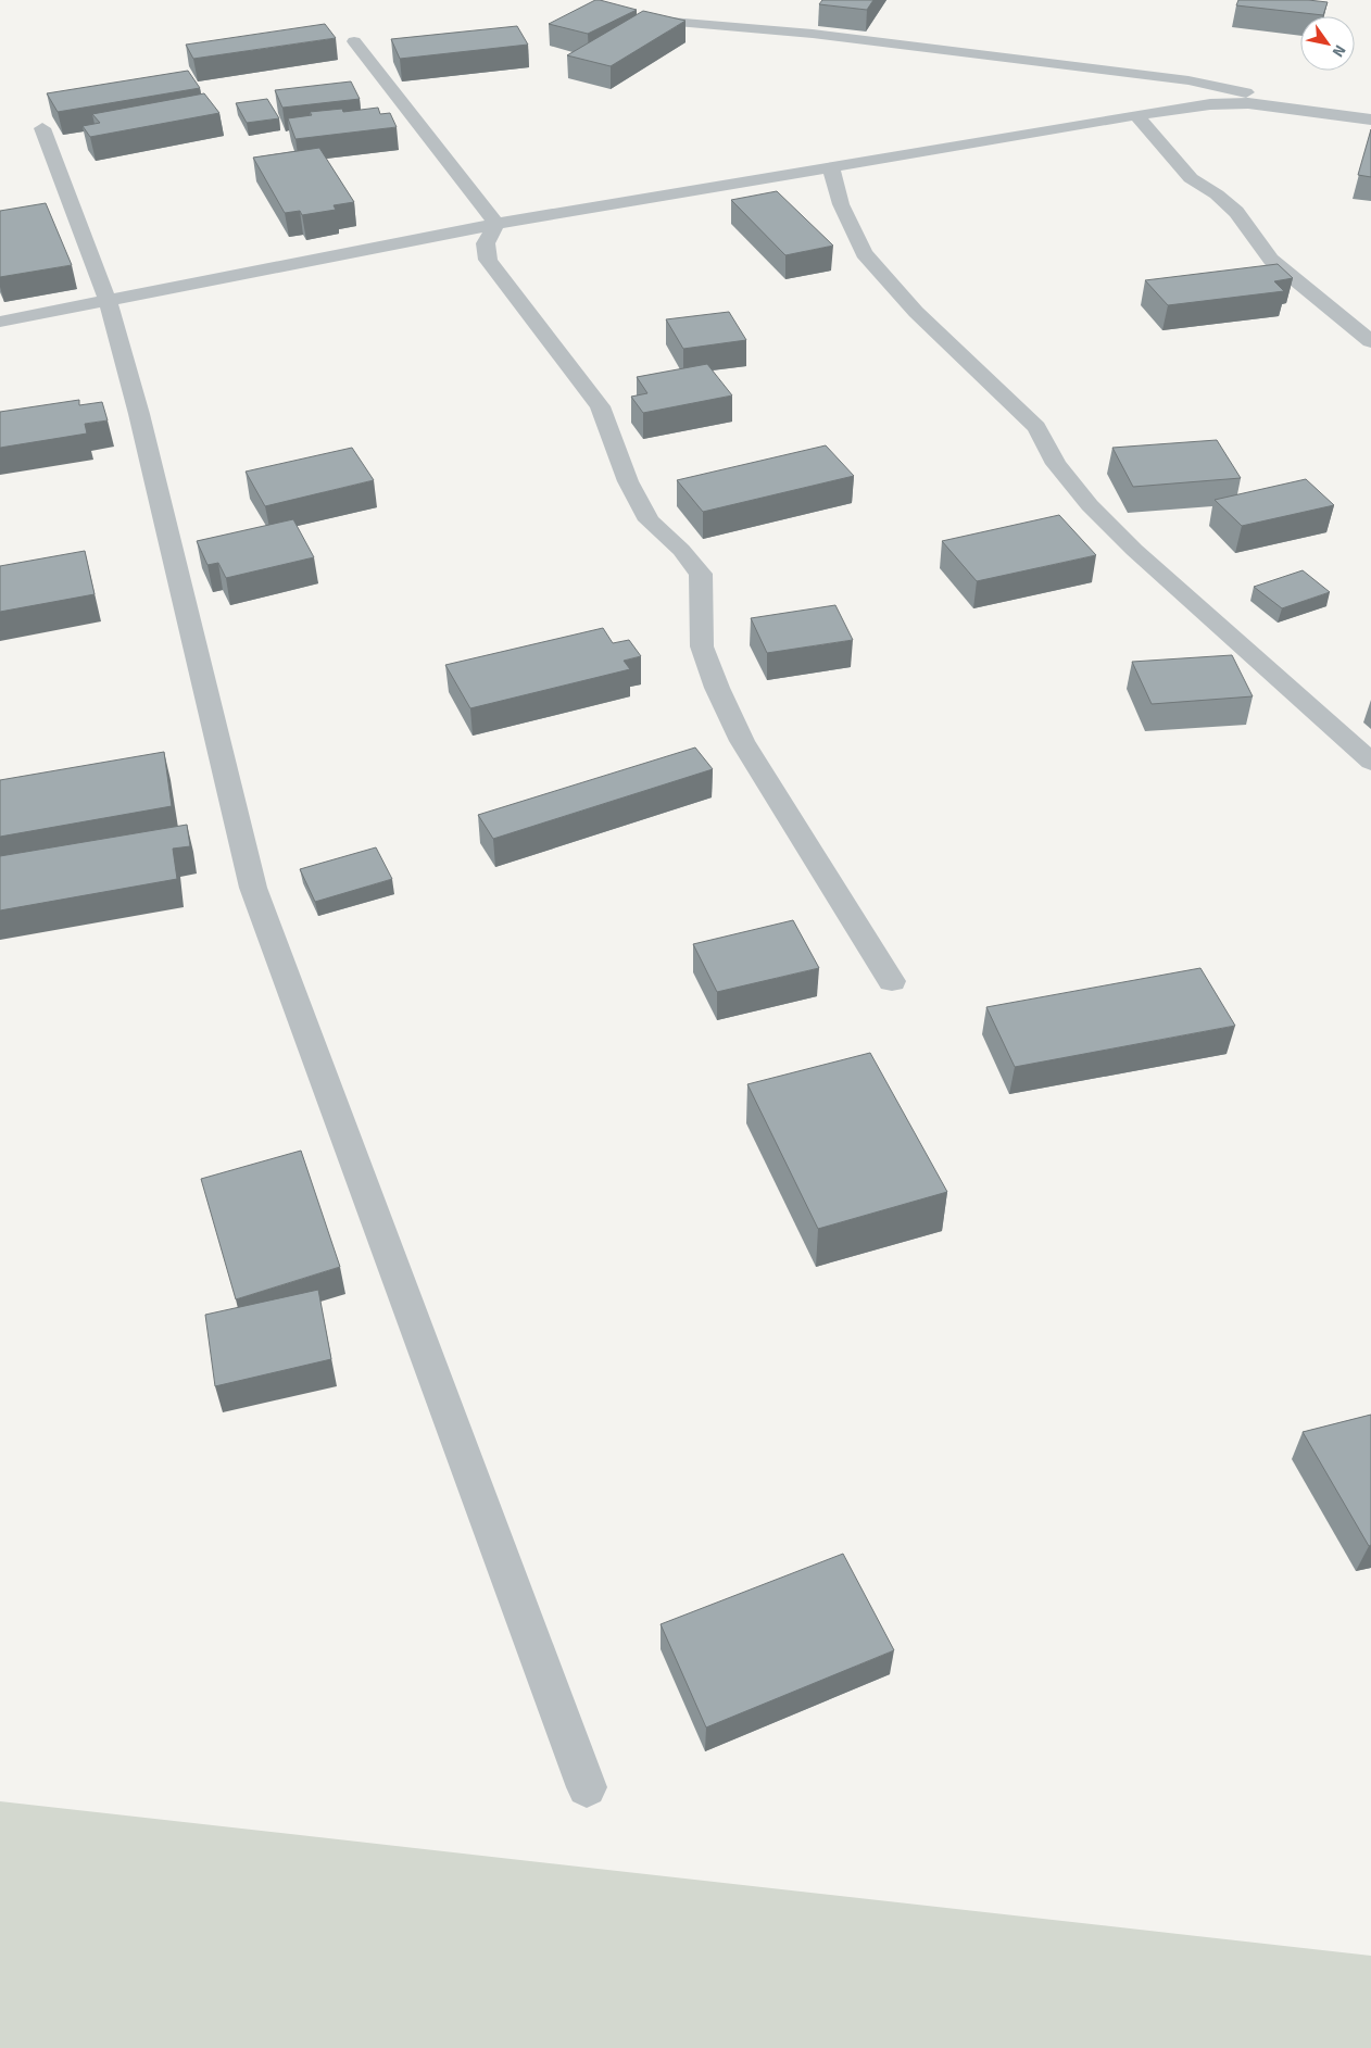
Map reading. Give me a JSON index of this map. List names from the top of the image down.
{
  "north": "bottom right"
}
